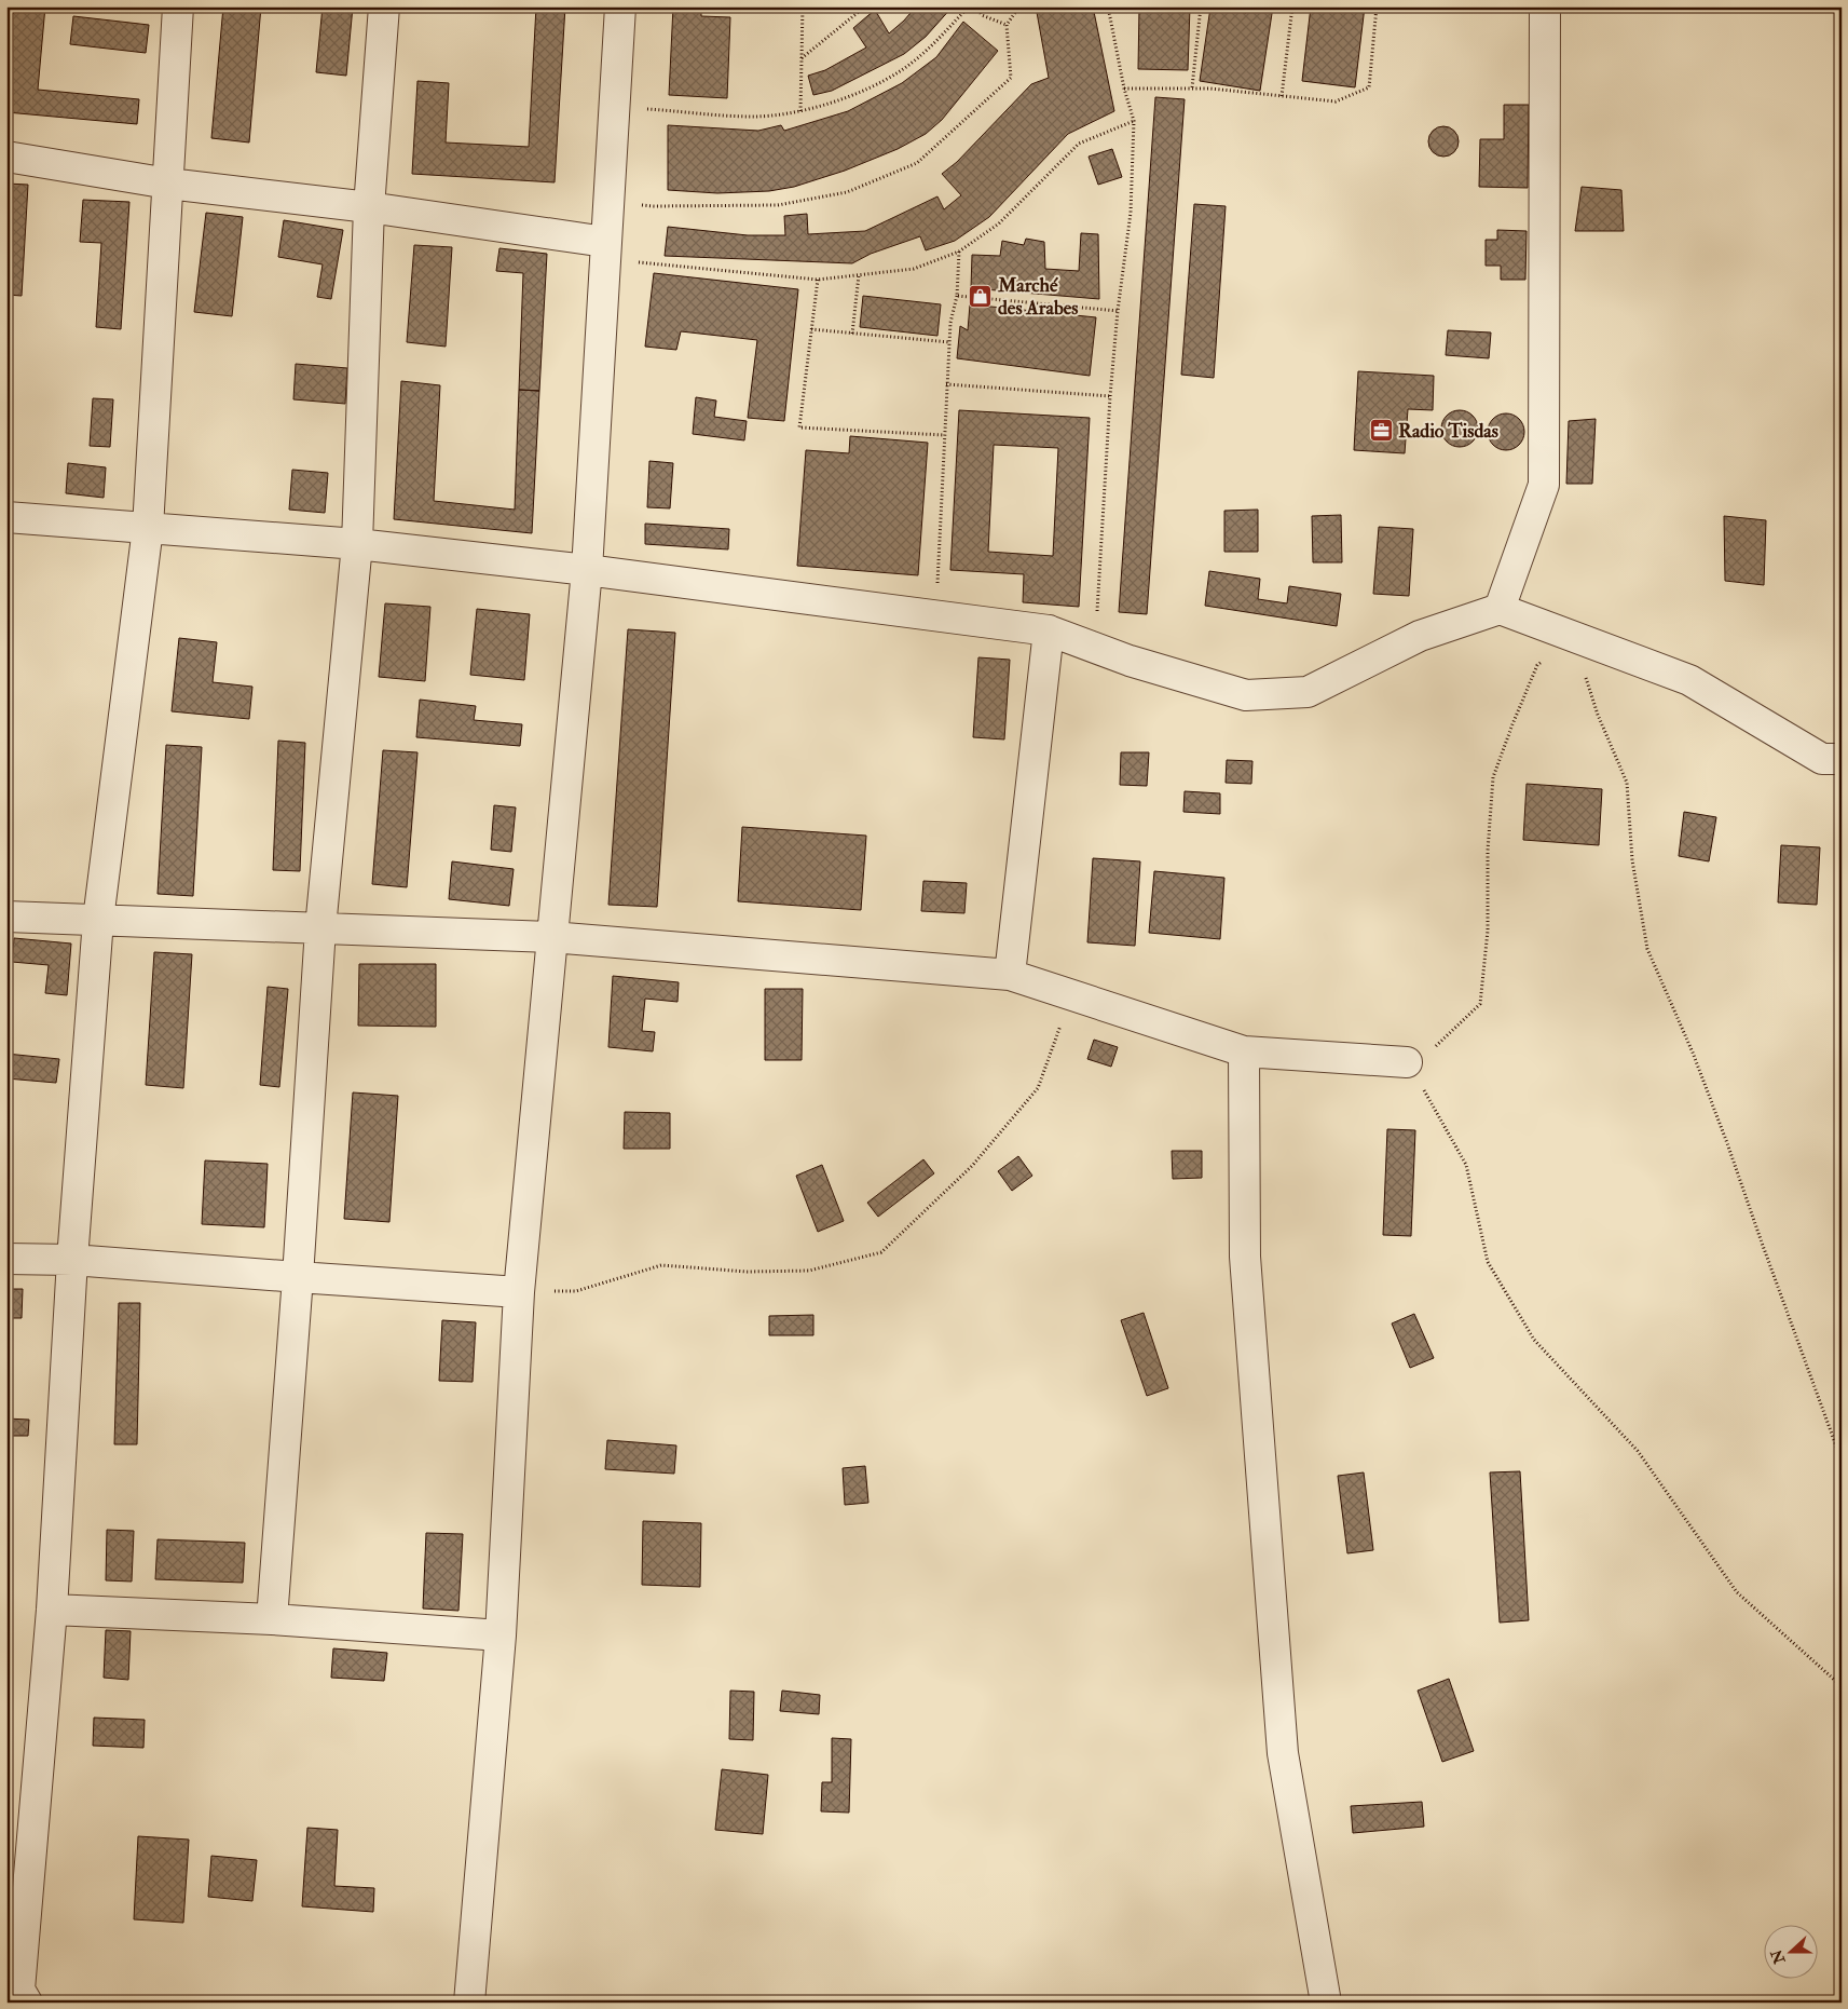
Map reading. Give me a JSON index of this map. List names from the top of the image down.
{
  "places": {
    "shop": ["Marché des Arabes"],
    "office": ["Radio Tisdas"]
  },
  "north": "left"
}
